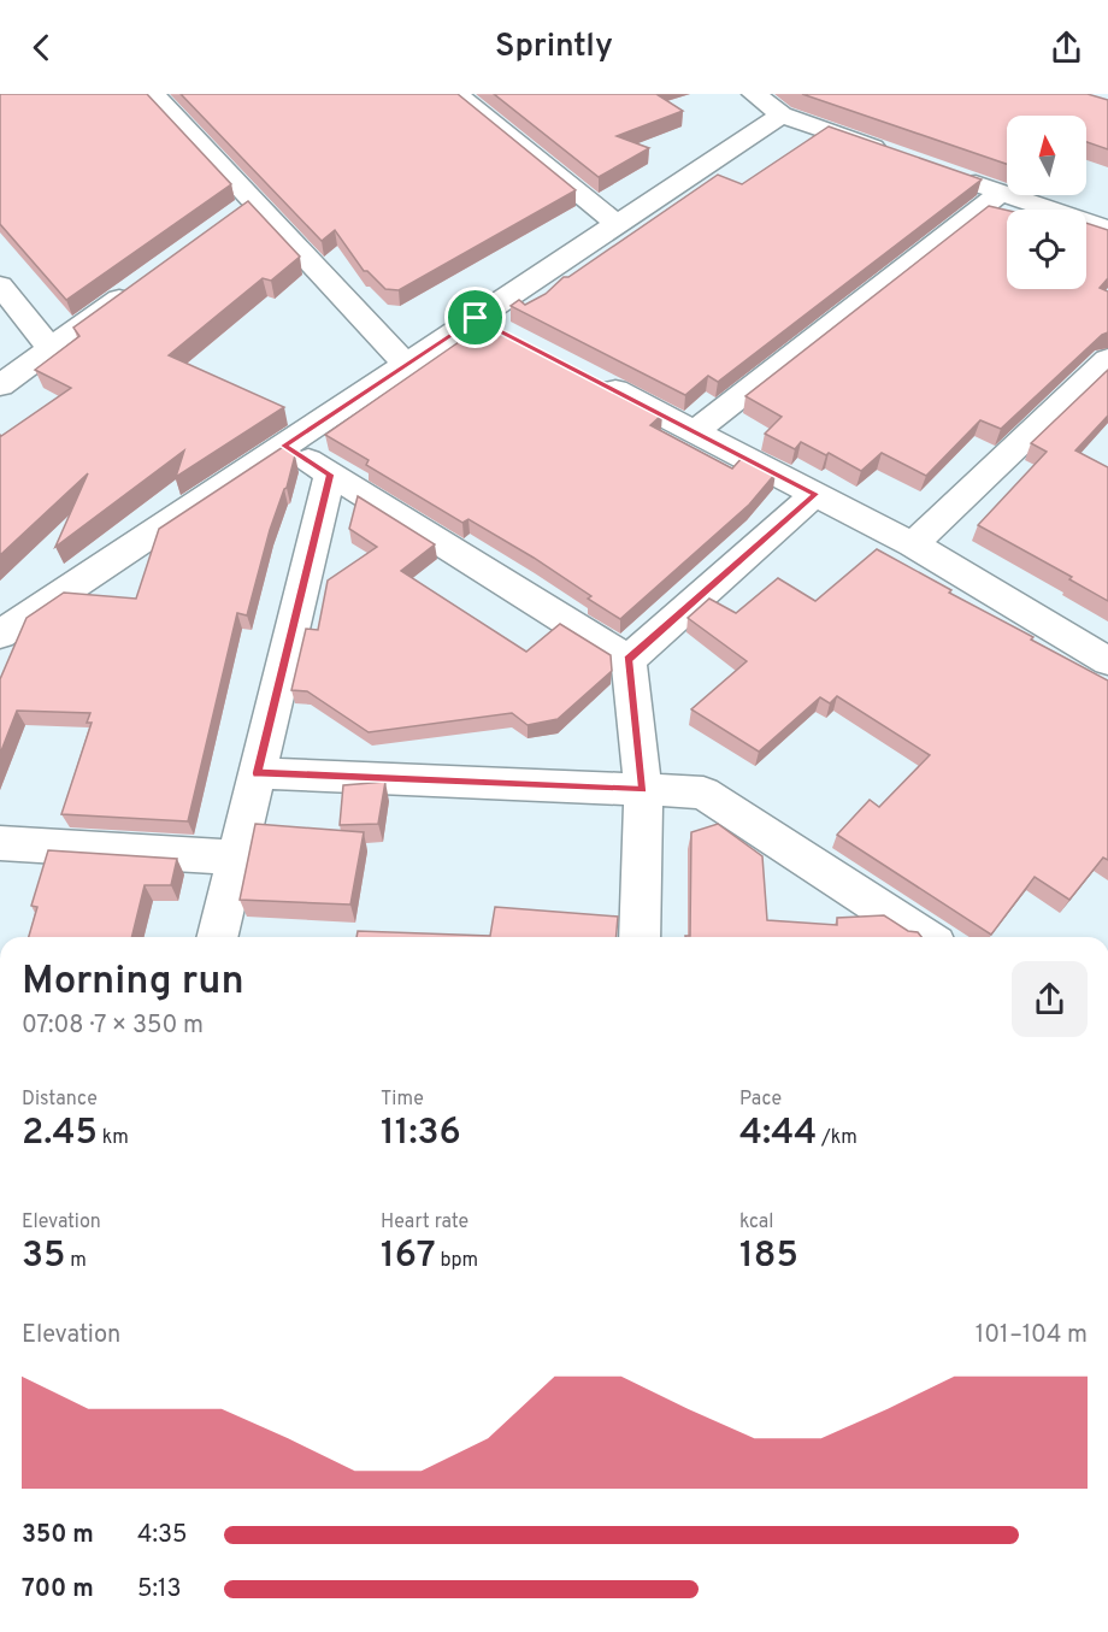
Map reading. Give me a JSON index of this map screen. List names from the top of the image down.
{
  "north": "top",
  "page": {
    "header": "Sprintly",
    "heading": ["Morning run", "07:08 · 7 × 350 m"],
    "stats": [
      ["Distance", "2.45 km"],
      ["Time", "11:36"],
      ["Pace", "4:44 /km"],
      ["Elevation", "35 m"],
      ["Heart rate", "167 bpm"],
      ["kcal", "185"]
    ],
    "chart": ["Elevation", "101–104 m"],
    "list": [
      {
        "name": "350 m",
        "note": "4:35"
      },
      {
        "name": "700 m",
        "note": "5:13"
      }
    ]
  }
}
